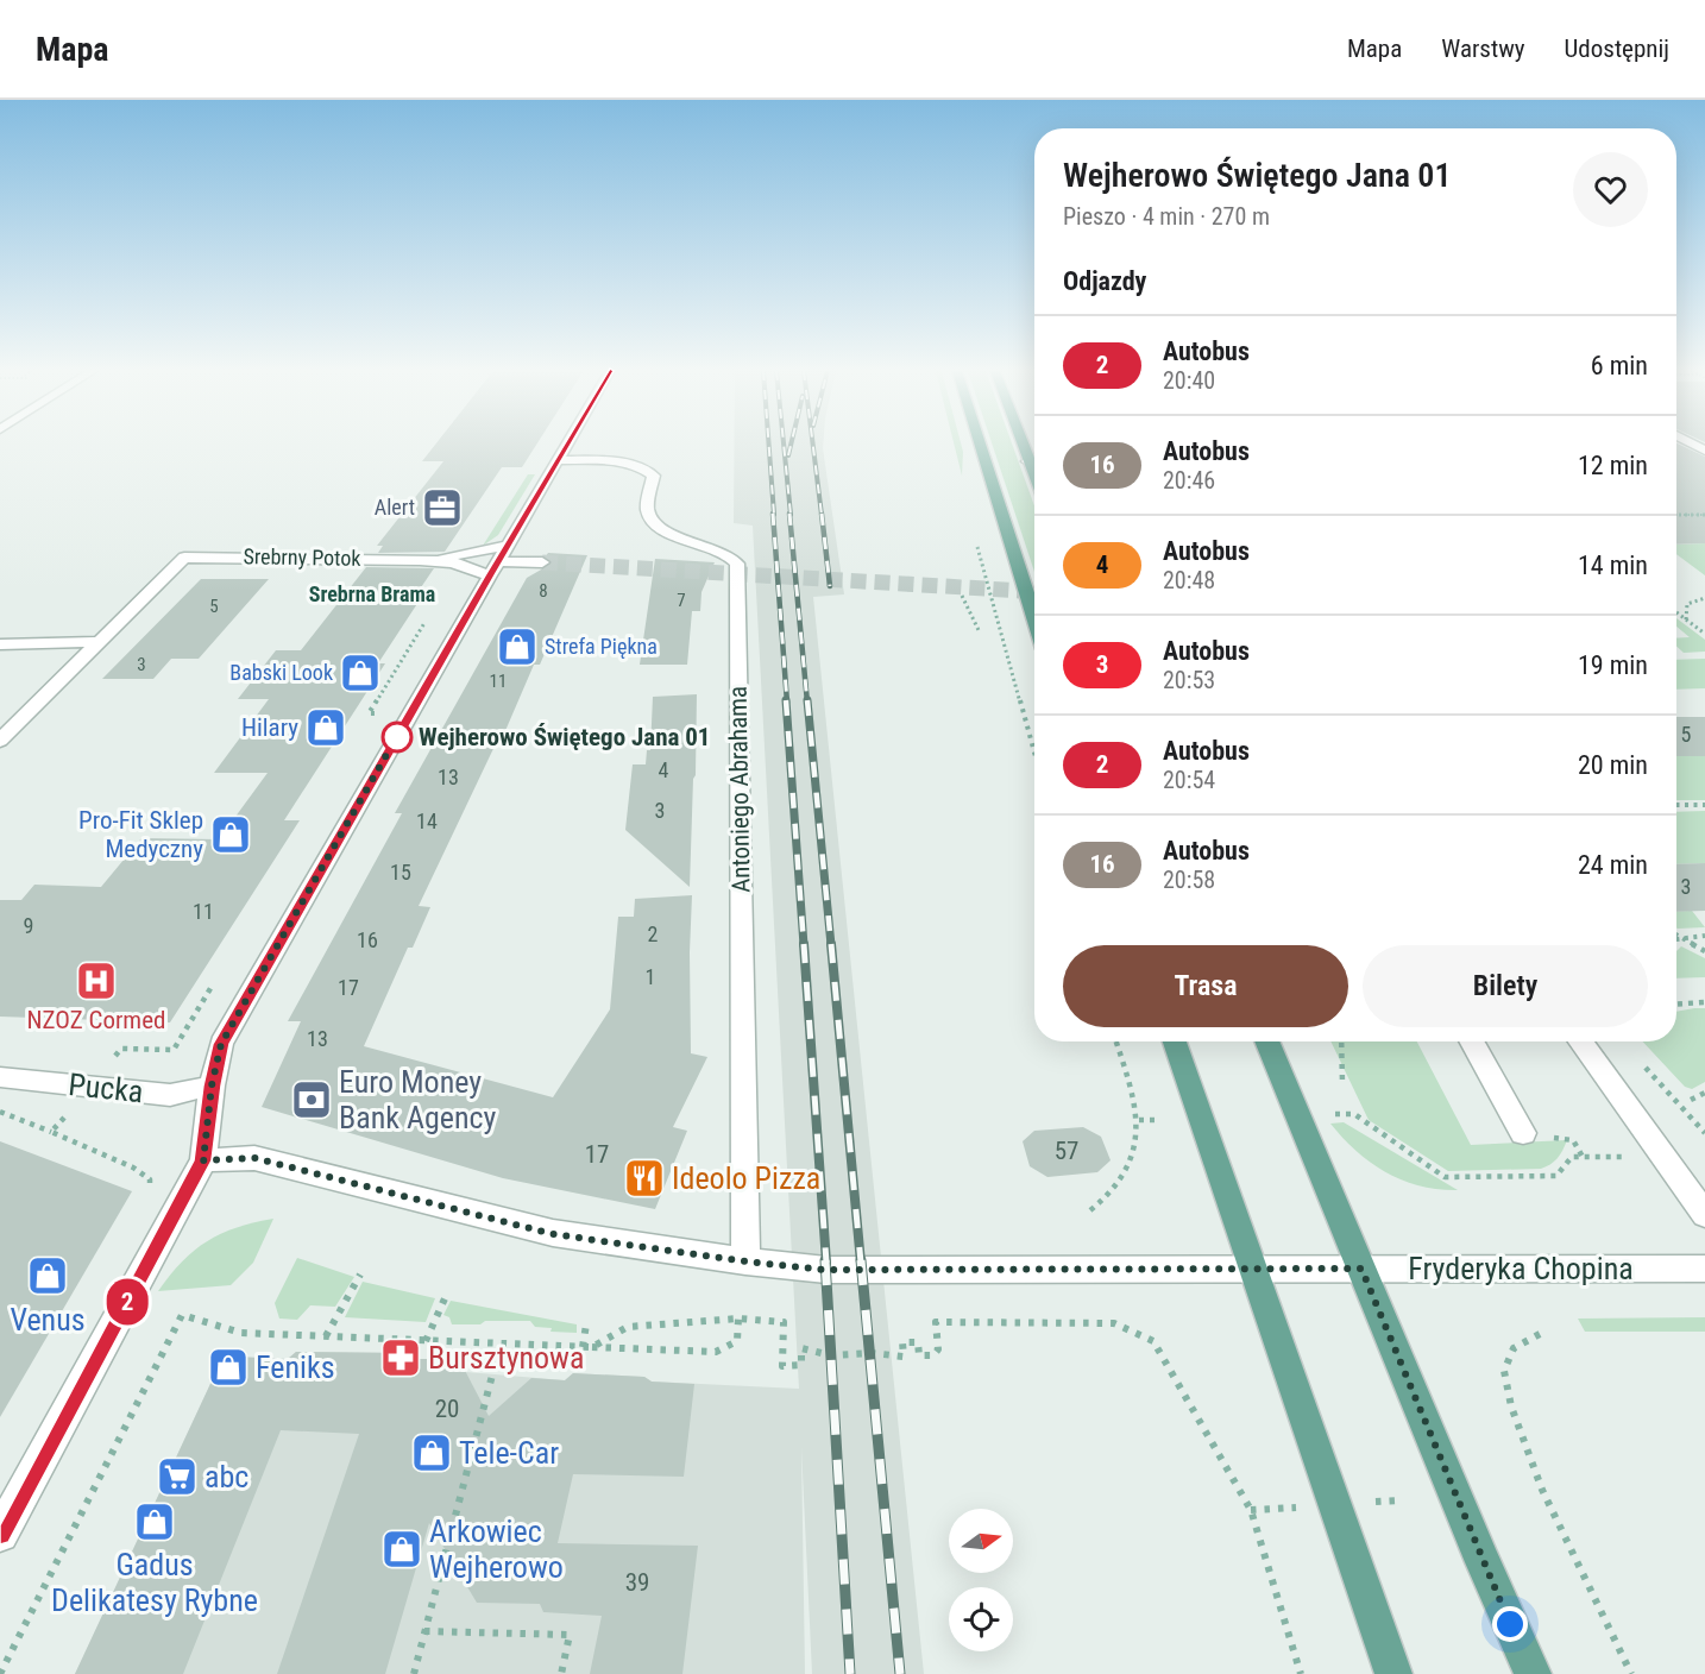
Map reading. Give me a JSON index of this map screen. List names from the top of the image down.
{
  "streets": {
    "street": [
      "Srebrny Potok",
      "Antoniego Abrahama",
      "Pucka",
      "Fryderyka Chopina"
    ]
  },
  "districts": ["Srebrna Brama"],
  "places": {
    "office": ["Alert"],
    "shop": [
      "Strefa Piękna",
      "Babski Look",
      "Hilary",
      "Pro-Fit Sklep Medyczny",
      "Venus",
      "Feniks",
      "Tele-Car",
      "Gadus Delikatesy Rybne",
      "Arkowiec Wejherowo"
    ],
    "other": ["Wejherowo Świętego Jana 01"],
    "hospital": ["NZOZ Cormed"],
    "bank": ["Euro Money Bank Agency"],
    "restaurant": ["Ideolo Pizza"],
    "pharmacy": ["Bursztynowa"],
    "supermarket": ["abc"]
  },
  "lines": ["bus line 2"],
  "house_numbers": [
    "8",
    "7",
    "5",
    "3",
    "11",
    "5",
    "4",
    "13",
    "3",
    "14",
    "15",
    "3",
    "11",
    "9",
    "2",
    "16",
    "1",
    "17",
    "13",
    "57",
    "17",
    "20",
    "39"
  ],
  "north": "right",
  "page": {
    "header": "Mapa",
    "nav": ["Mapa", "Warstwy", "Udostępnij"],
    "on_map": "2",
    "heading": [
      ["Wejherowo Świętego Jana 01", "Pieszo · 4 min · 270 m"],
      "Odjazdy"
    ],
    "list": [
      {
        "mark": "2",
        "name": "Autobus",
        "note": "20:40",
        "value": "6 min"
      },
      {
        "mark": "16",
        "name": "Autobus",
        "note": "20:46",
        "value": "12 min"
      },
      {
        "mark": "4",
        "name": "Autobus",
        "note": "20:48",
        "value": "14 min"
      },
      {
        "mark": "3",
        "name": "Autobus",
        "note": "20:53",
        "value": "19 min"
      },
      {
        "mark": "2",
        "name": "Autobus",
        "note": "20:54",
        "value": "20 min"
      },
      {
        "mark": "16",
        "name": "Autobus",
        "note": "20:58",
        "value": "24 min"
      }
    ],
    "buttons": ["Trasa", "Bilety"]
  }
}
